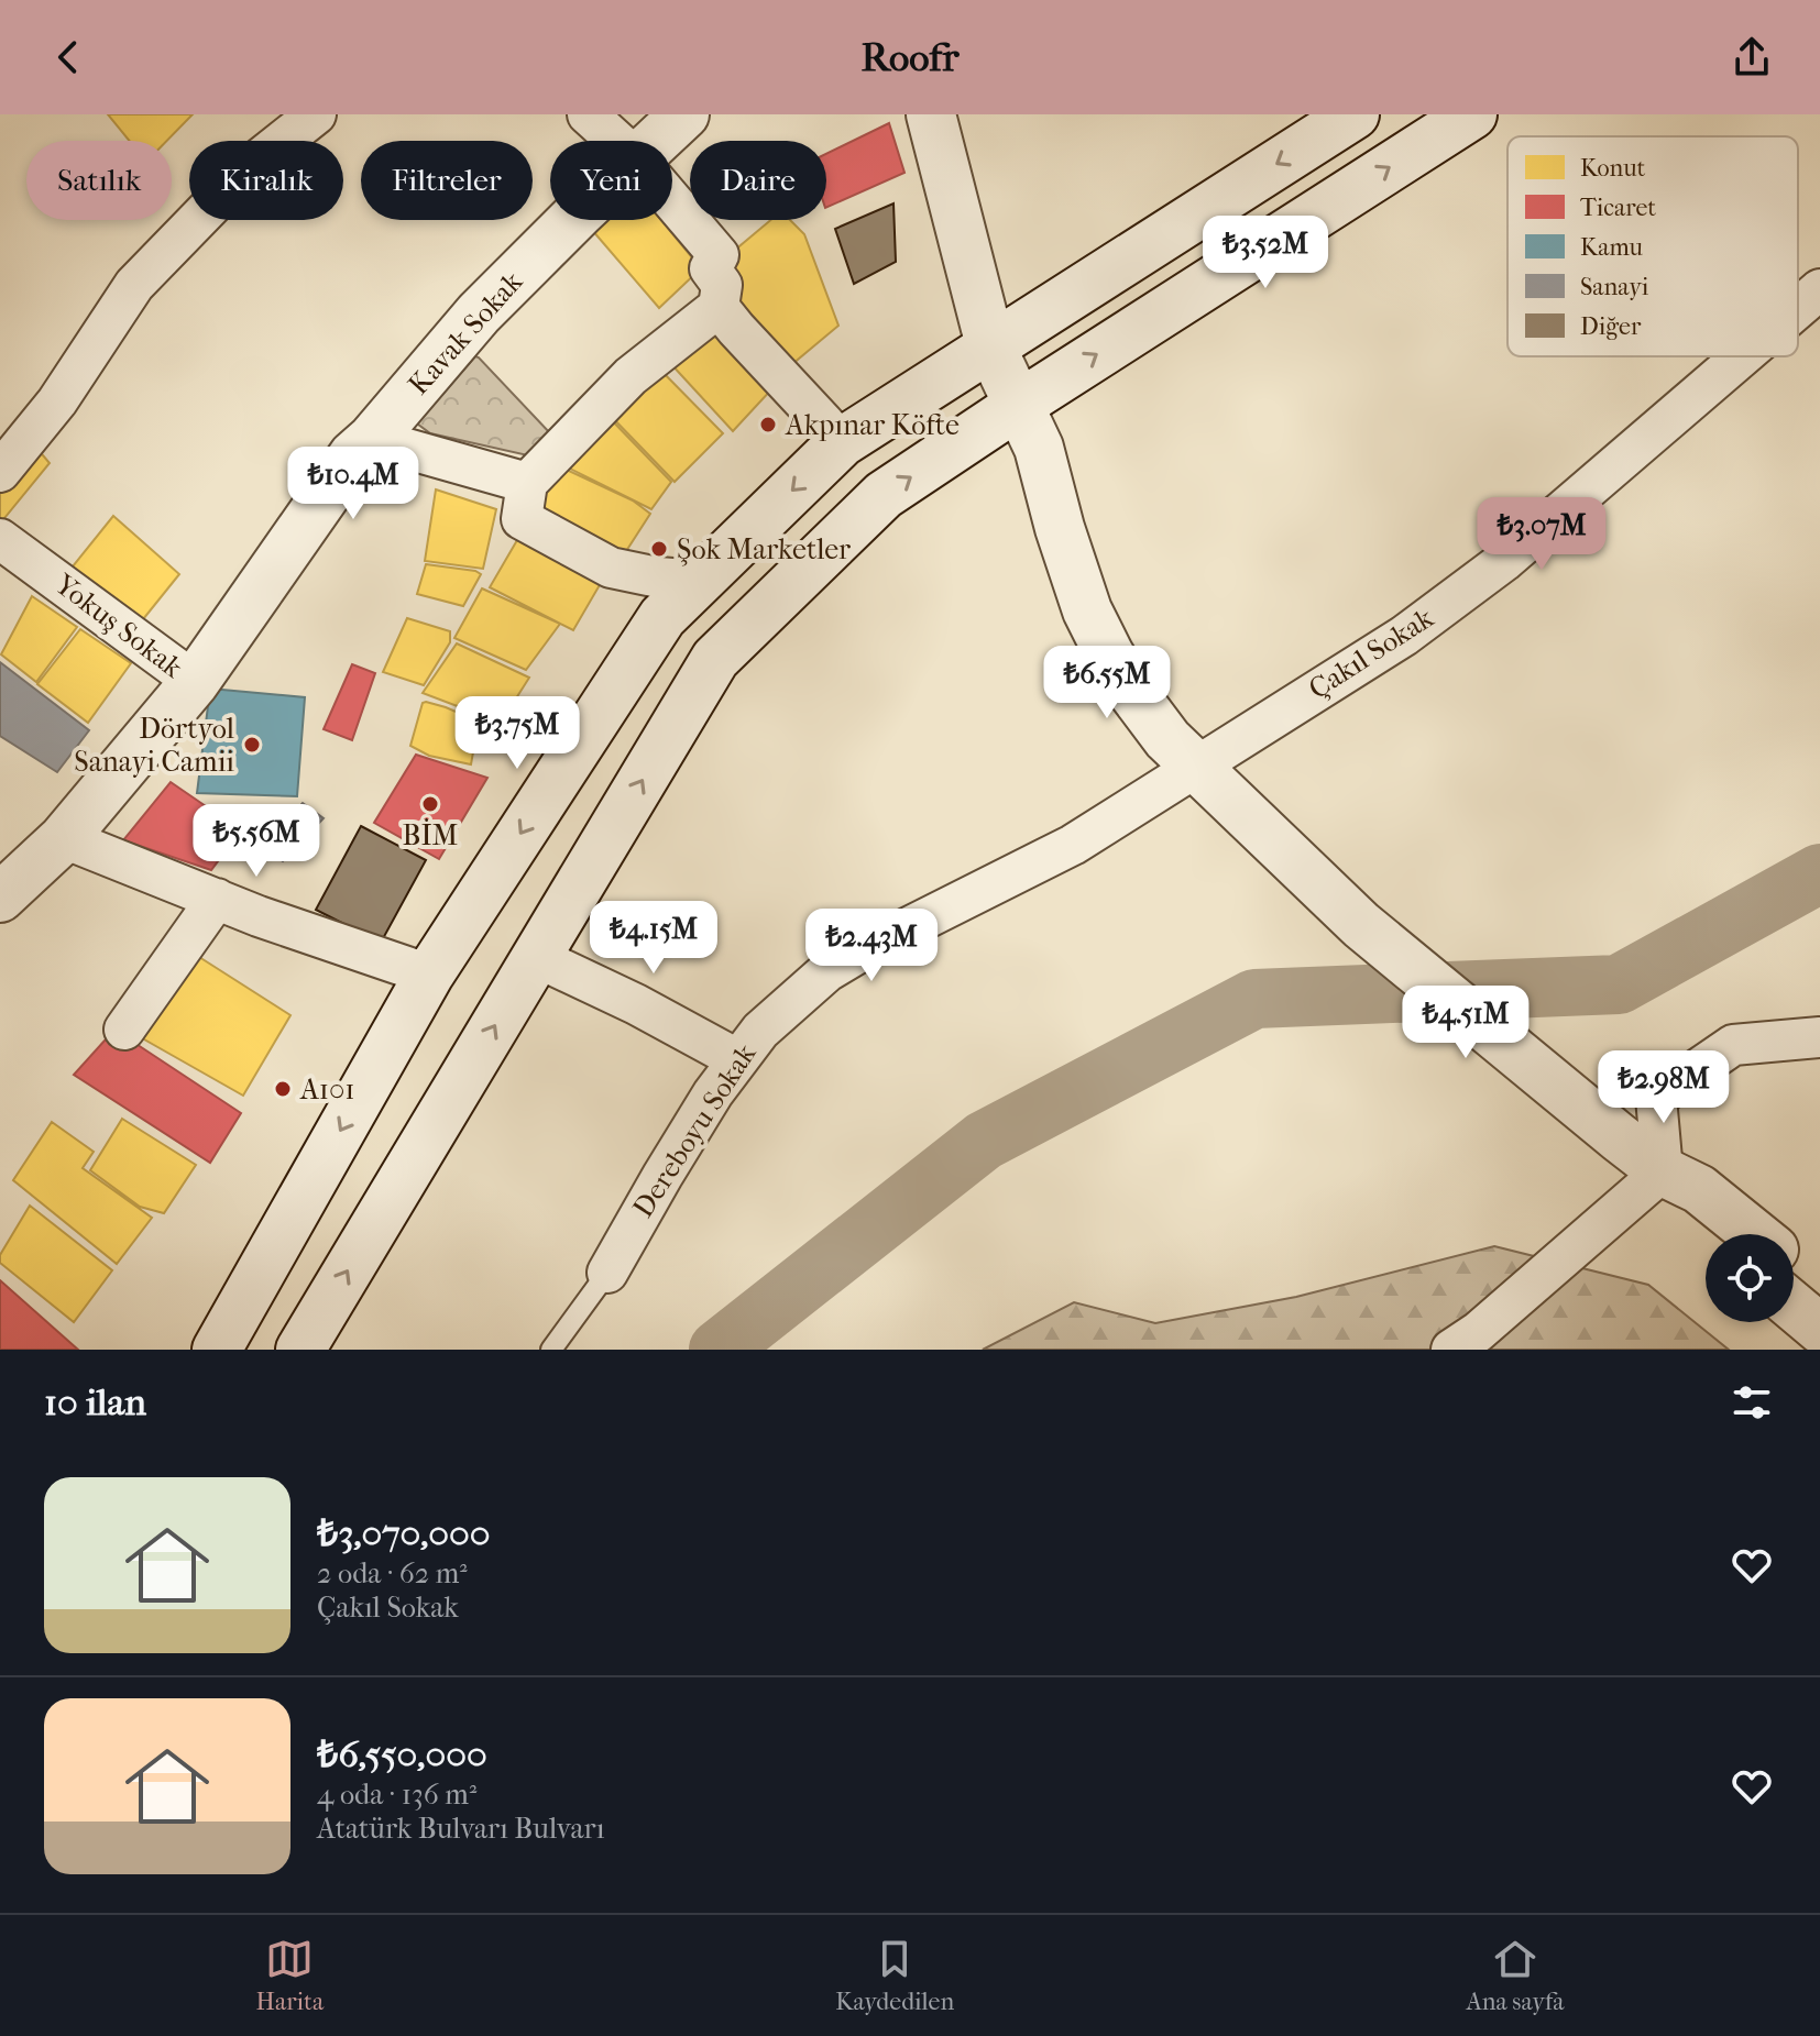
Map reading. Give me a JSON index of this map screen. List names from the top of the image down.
{
  "streets": {
    "main road": ["Kavak Sokak"],
    "street": ["Yokuş Sokak", "Çakıl Sokak", "Dereboyu Sokak"]
  },
  "crossings": [
    ["Kavak Sokak", "Yokuş Sokak"],
    ["Çakıl Sokak", "Dereboyu Sokak"]
  ],
  "places": [
    "Akpınar Köfte",
    "Şok Marketler",
    "Dörtyol Sanayi Camii",
    "BİM",
    "A101"
  ],
  "legend": [
    "Konut",
    "Ticaret",
    "Kamu",
    "Sanayi",
    "Diğer"
  ],
  "page": {
    "header": "Roofr",
    "chip": [
      "Satılık",
      "Kiralık",
      "Filtreler",
      "Yeni",
      "Daire"
    ],
    "price": [
      "₺3.52M",
      "₺10.4M",
      "₺3.07M",
      "₺6.55M",
      "₺3.75M",
      "₺5.56M",
      "₺4.15M",
      "₺2.43M",
      "₺4.51M",
      "₺2.98M"
    ],
    "heading": "10 ilan",
    "list": [
      {
        "name": "₺3,070,000",
        "note": "2 oda · 62 m² · Çakıl Sokak"
      },
      {
        "name": "₺6,550,000",
        "note": "4 oda · 136 m² · Atatürk Bulvarı Bulvarı"
      }
    ],
    "tabs": ["Harita", "Kaydedilen", "Ana sayfa"]
  }
}
